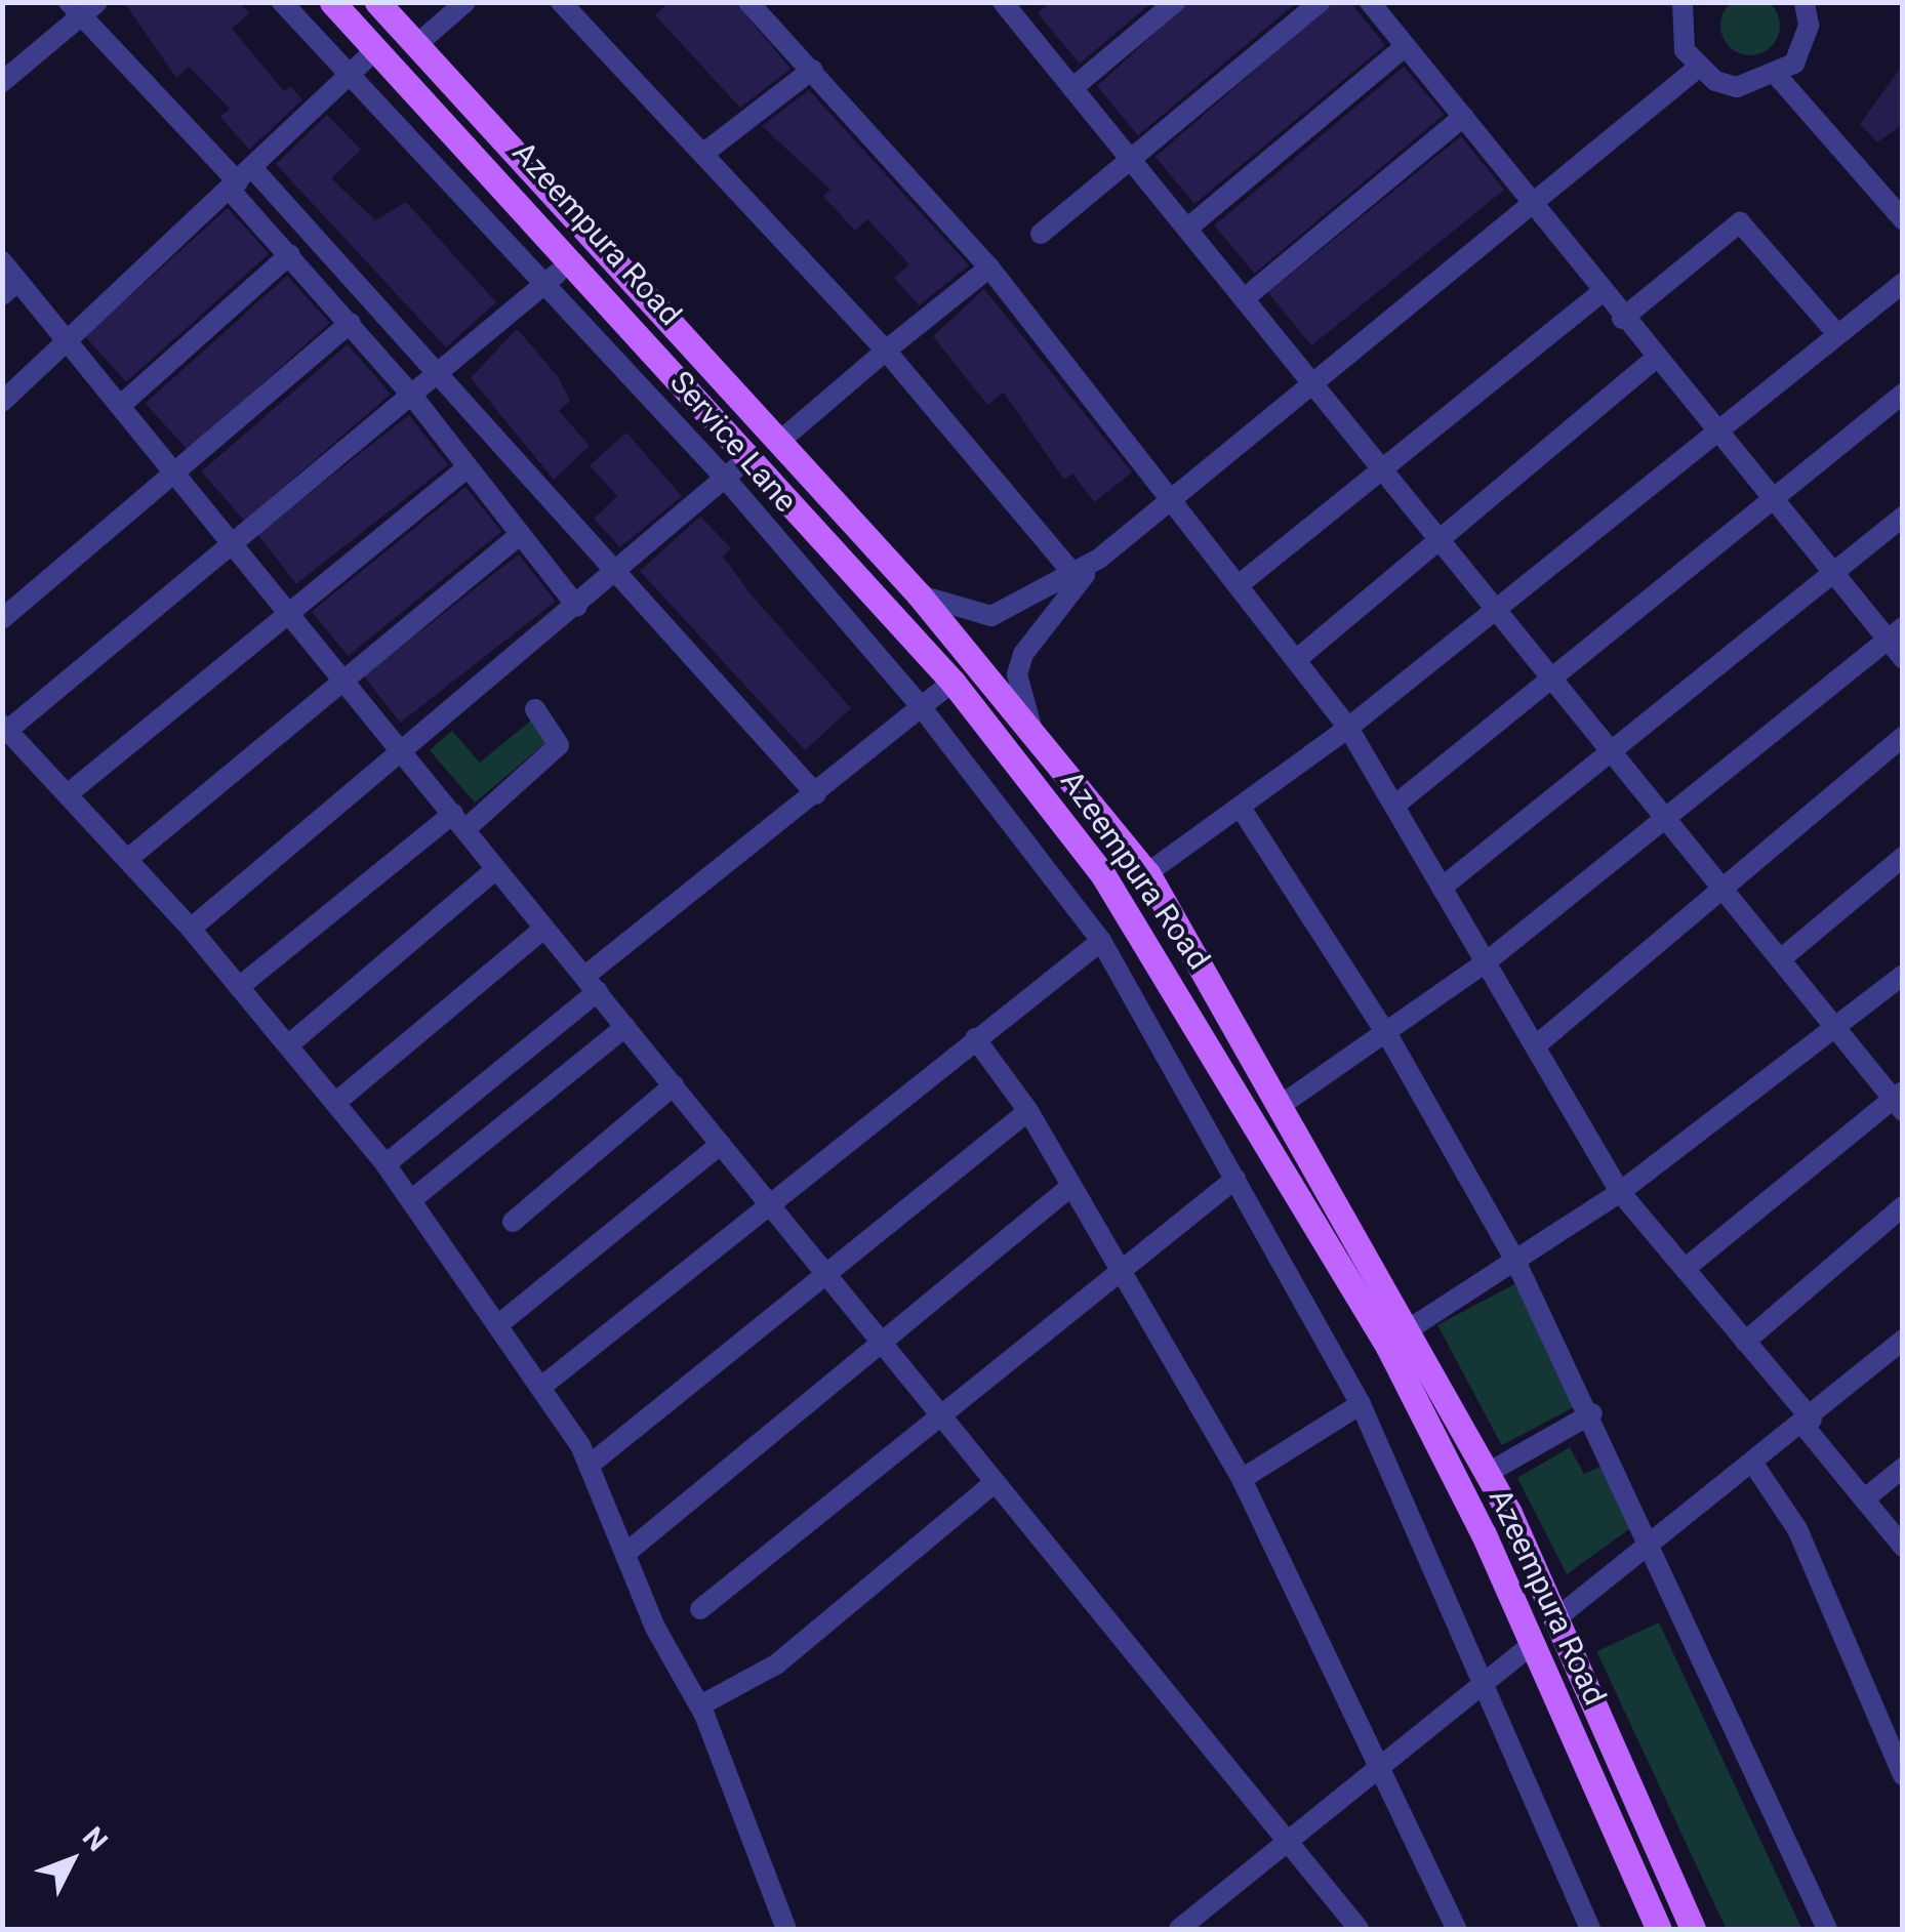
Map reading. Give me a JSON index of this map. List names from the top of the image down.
{
  "streets": {
    "main road": ["Azeempura Road"],
    "street": ["Service Lane"]
  },
  "north": "top right"
}
